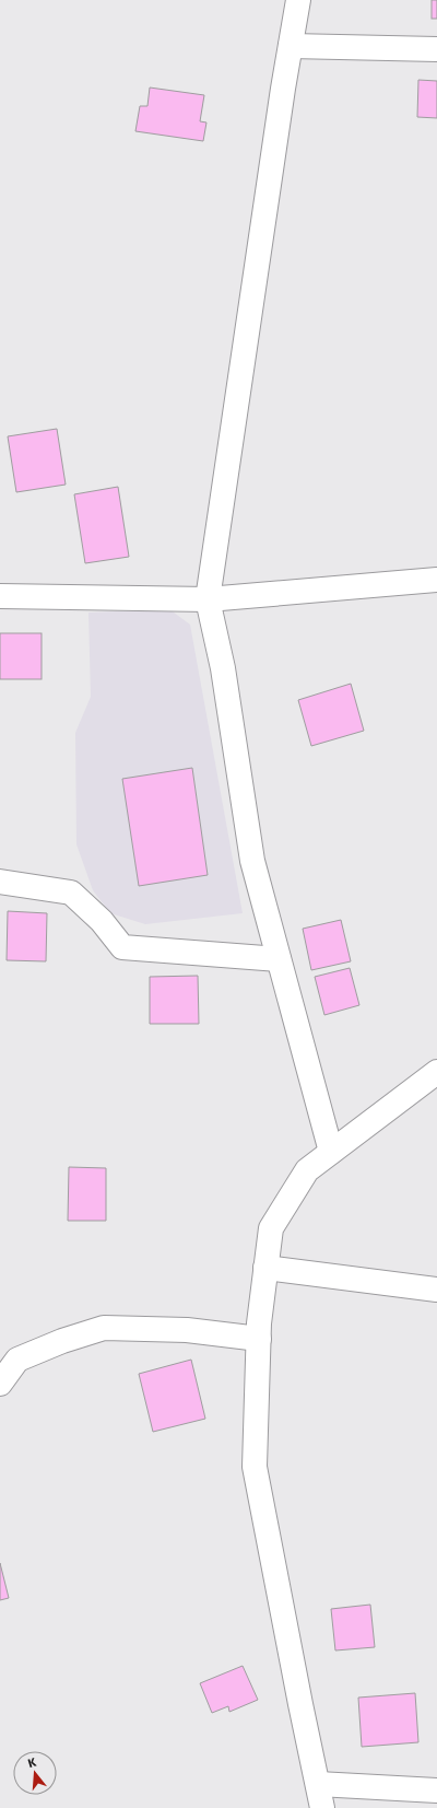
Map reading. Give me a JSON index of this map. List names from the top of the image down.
{
  "north": "top"
}
